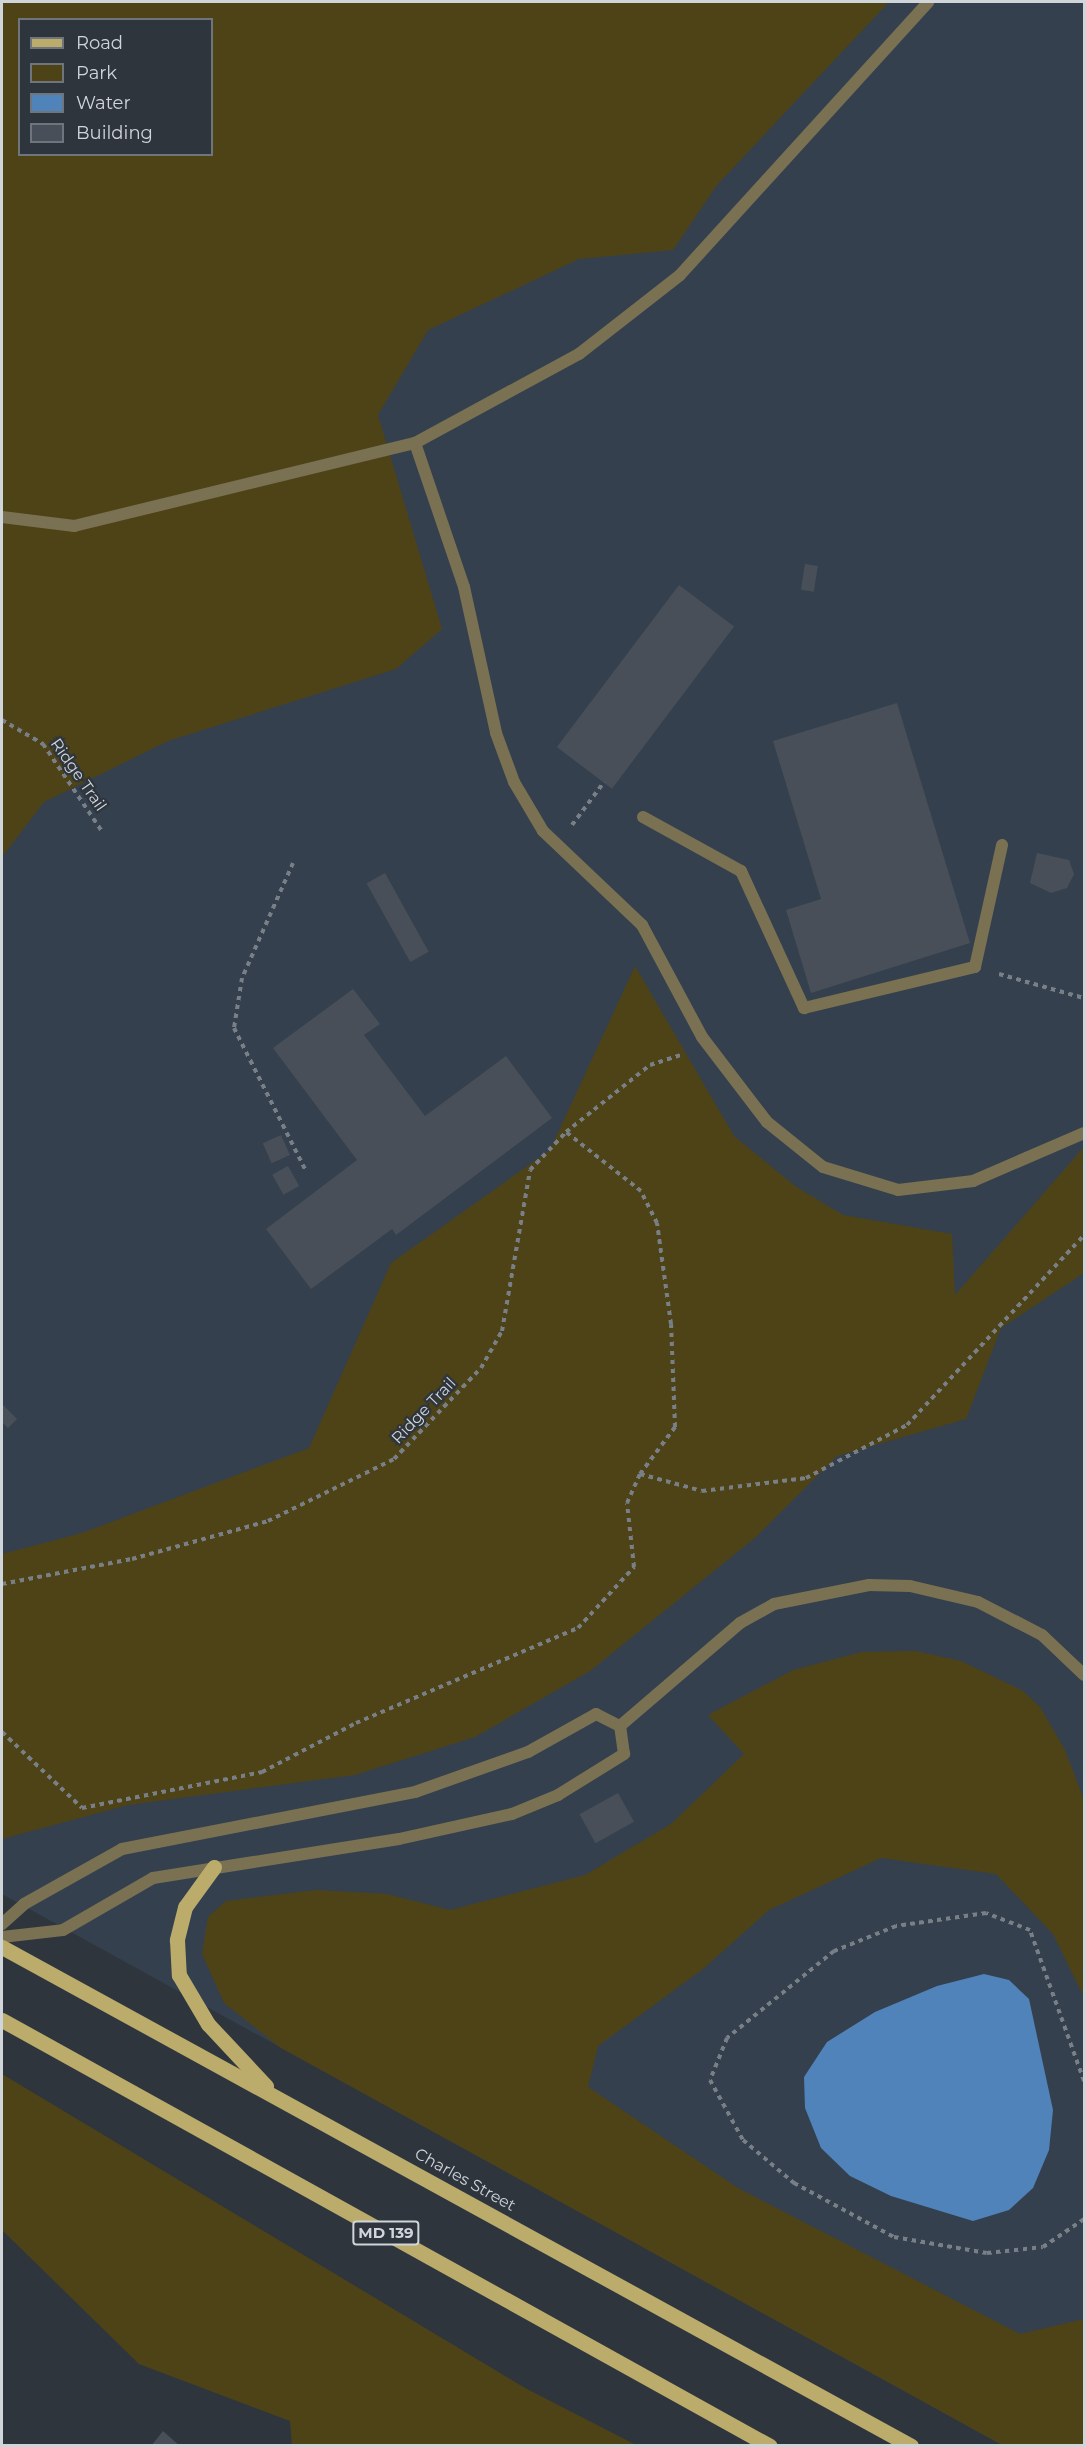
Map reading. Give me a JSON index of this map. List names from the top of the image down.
{
  "streets": {
    "main road": ["Charles Street", "MD 139"],
    "path": ["Ridge Trail"]
  },
  "legend": [
    "Road",
    "Park",
    "Water",
    "Building"
  ]
}
